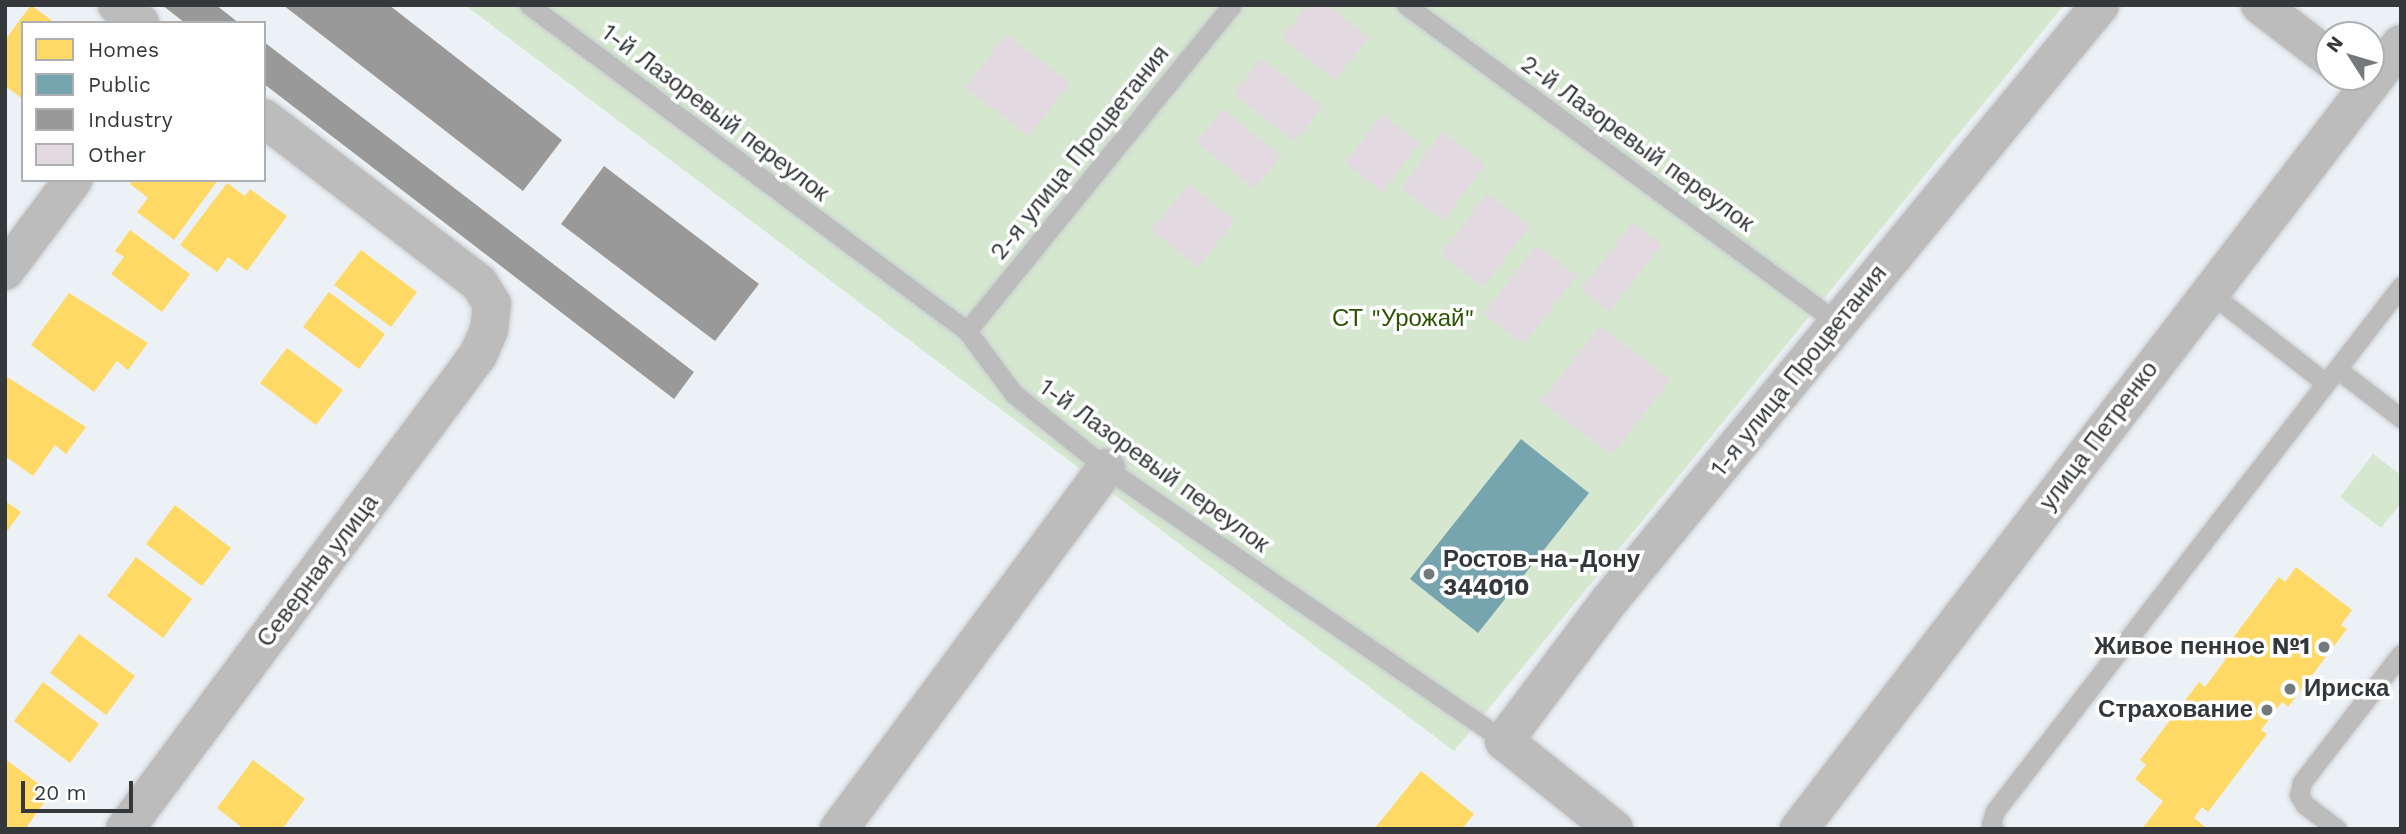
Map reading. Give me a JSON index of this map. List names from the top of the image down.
{
  "streets": {
    "street": ["1-я улица Процветания", "улица Петренко", "Северная улица"],
    "lane": ["1-й Лазоревый переулок", "2-й Лазоревый переулок", "2-я улица Процветания"]
  },
  "crossings": [
    ["1-й Лазоревый переулок", "2-я улица Процветания"],
    ["1-й Лазоревый переулок", "1-я улица Процветания"],
    ["2-й Лазоревый переулок", "1-я улица Процветания"]
  ],
  "parks": ["СТ \"Урожай\""],
  "places": [
    "Ростов-на-Дону 344010",
    "Живое пенное №1",
    "Ириска",
    "Страхование"
  ],
  "legend": [
    "Homes",
    "Public",
    "Industry",
    "Other"
  ],
  "scale_bar": "20 m",
  "north": "top left"
}
